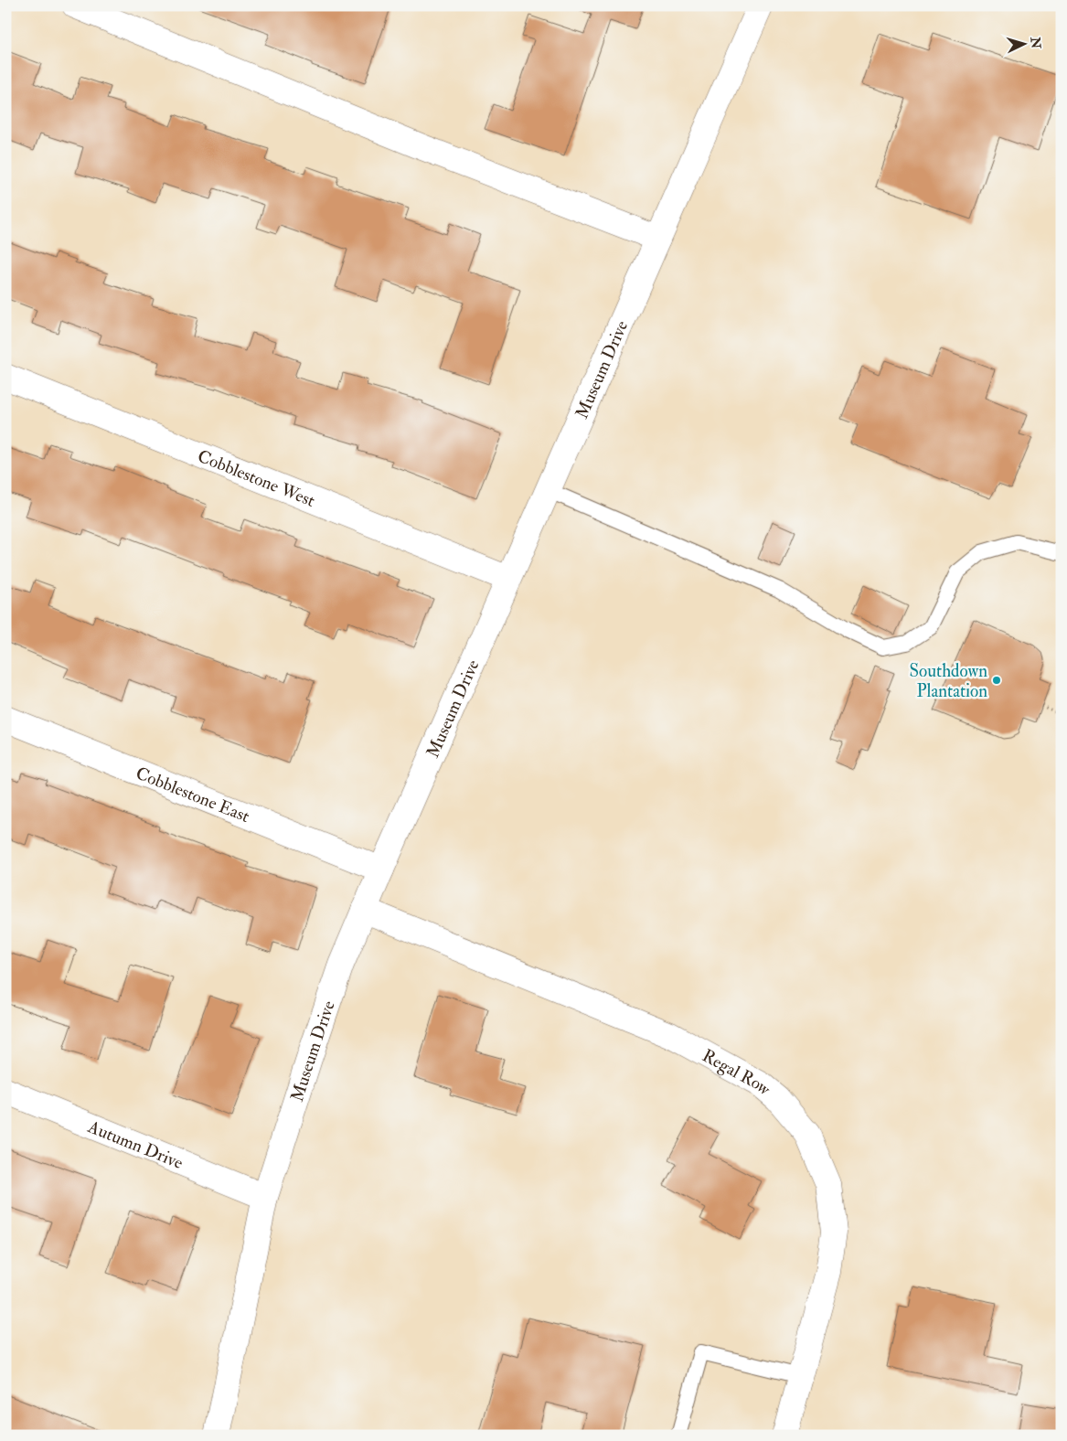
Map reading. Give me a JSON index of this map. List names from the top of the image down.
{
  "streets": {
    "street": [
      "Museum Drive",
      "Cobblestone West",
      "Cobblestone East",
      "Regal Row",
      "Autumn Drive"
    ]
  },
  "crossings": [
    ["Museum Drive", "Cobblestone West"],
    ["Museum Drive", "Cobblestone East"],
    ["Museum Drive", "Regal Row"],
    ["Museum Drive", "Autumn Drive"]
  ],
  "places": ["Southdown Plantation"],
  "north": "right"
}
